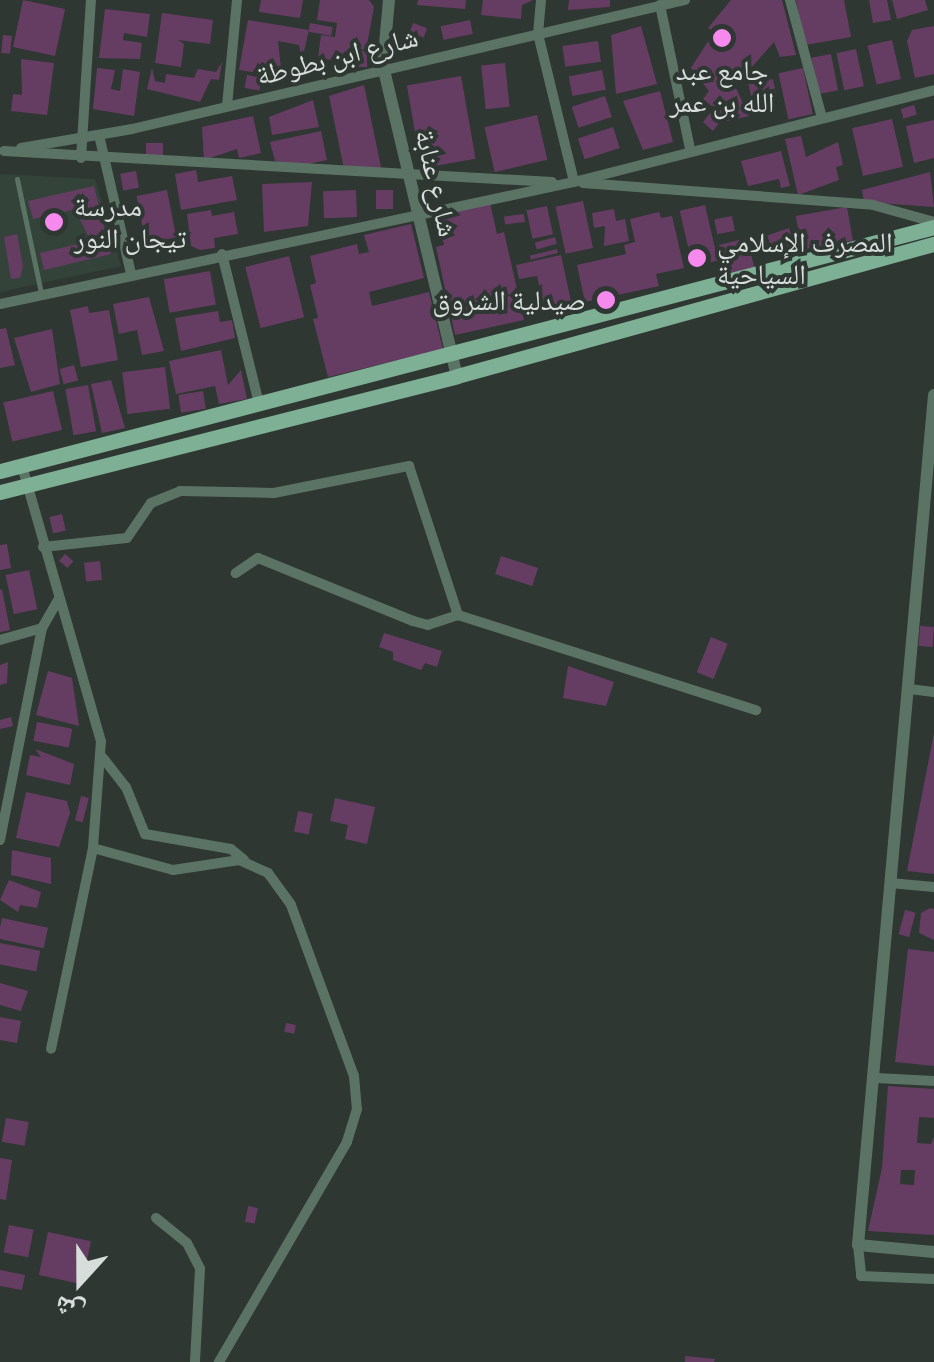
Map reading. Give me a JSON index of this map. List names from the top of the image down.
{
  "streets": {
    "street": ["شارع ابن بطوطة", "شارع عنابة"]
  },
  "crossings": [
    ["شارع ابن بطوطة", "شارع عنابة"]
  ],
  "places": [
    "جامع عبد الله بن عمر",
    "مدرسة تيجان النور",
    "المصرف الإسلامي السياحية",
    "صيدلية الشروق"
  ],
  "north": "bottom"
}
